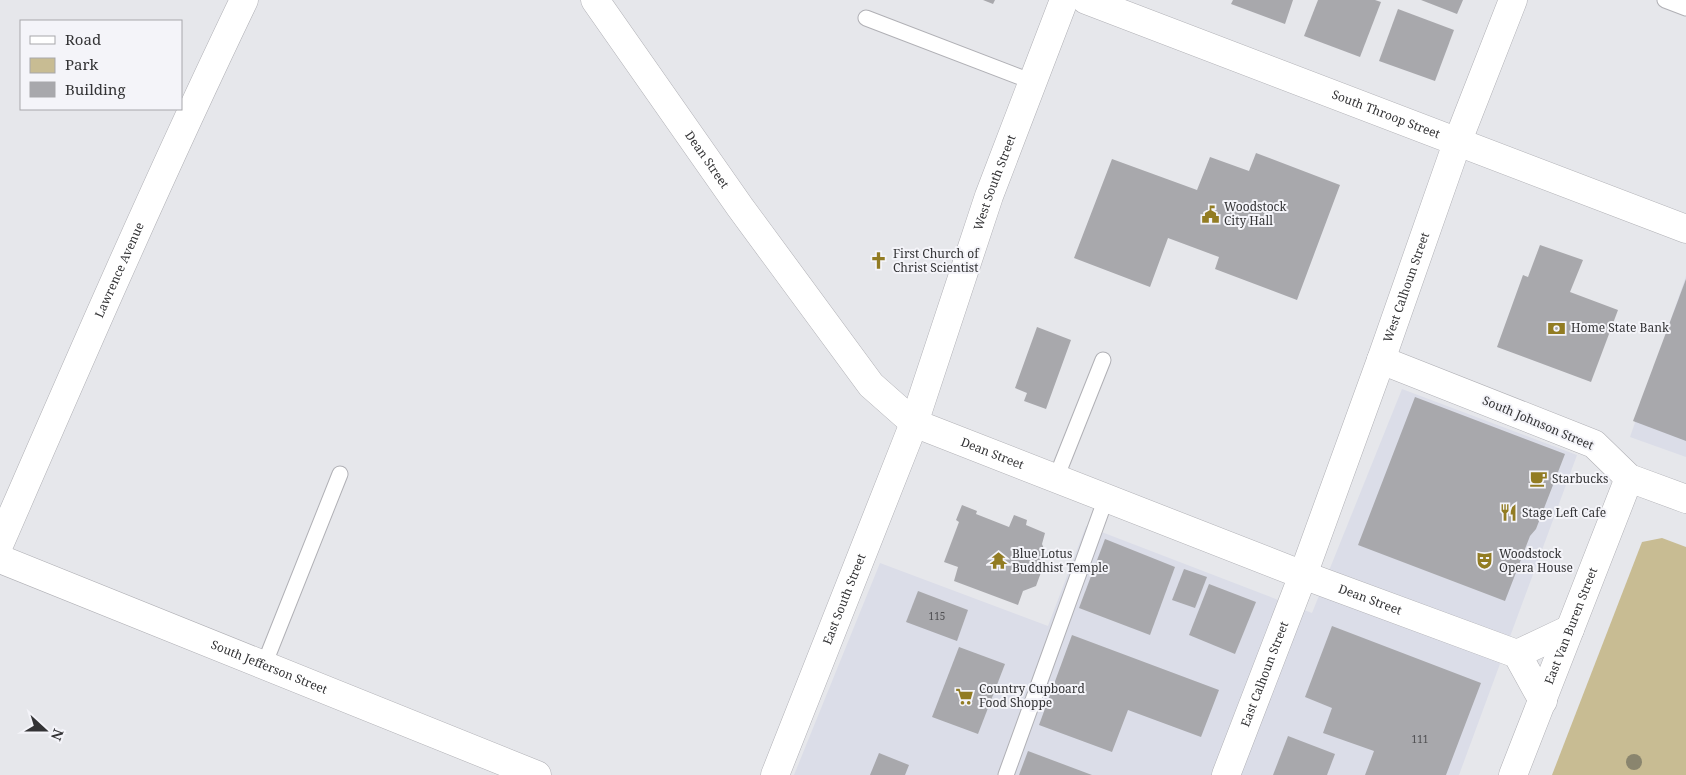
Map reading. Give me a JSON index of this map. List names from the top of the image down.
{
  "streets": {
    "street": [
      "South Throop Street",
      "Dean Street",
      "West South Street",
      "Lawrence Avenue",
      "West Calhoun Street",
      "South Johnson Street",
      "East South Street",
      "East Van Buren Street",
      "South Jefferson Street",
      "East Calhoun Street"
    ]
  },
  "crossings": [
    ["South Throop Street", "West Calhoun Street"],
    ["Dean Street", "West South Street"],
    ["Dean Street", "West Calhoun Street"],
    ["Dean Street", "East South Street"],
    ["Dean Street", "East Calhoun Street"],
    ["West South Street", "East South Street"],
    ["West Calhoun Street", "South Johnson Street"],
    ["West Calhoun Street", "East Calhoun Street"],
    ["South Johnson Street", "East Van Buren Street"]
  ],
  "places": {
    "public building": ["Woodstock City Hall"],
    "church": ["First Church of Christ Scientist"],
    "bank": ["Home State Bank"],
    "cafe": ["Starbucks"],
    "restaurant": ["Stage Left Cafe"],
    "temple": ["Blue Lotus Buddhist Temple"],
    "theatre": ["Woodstock Opera House"],
    "supermarket": ["Country Cupboard Food Shoppe"]
  },
  "house_numbers": ["115", "111"],
  "legend": ["Road", "Park", "Building"],
  "north": "right"
}
